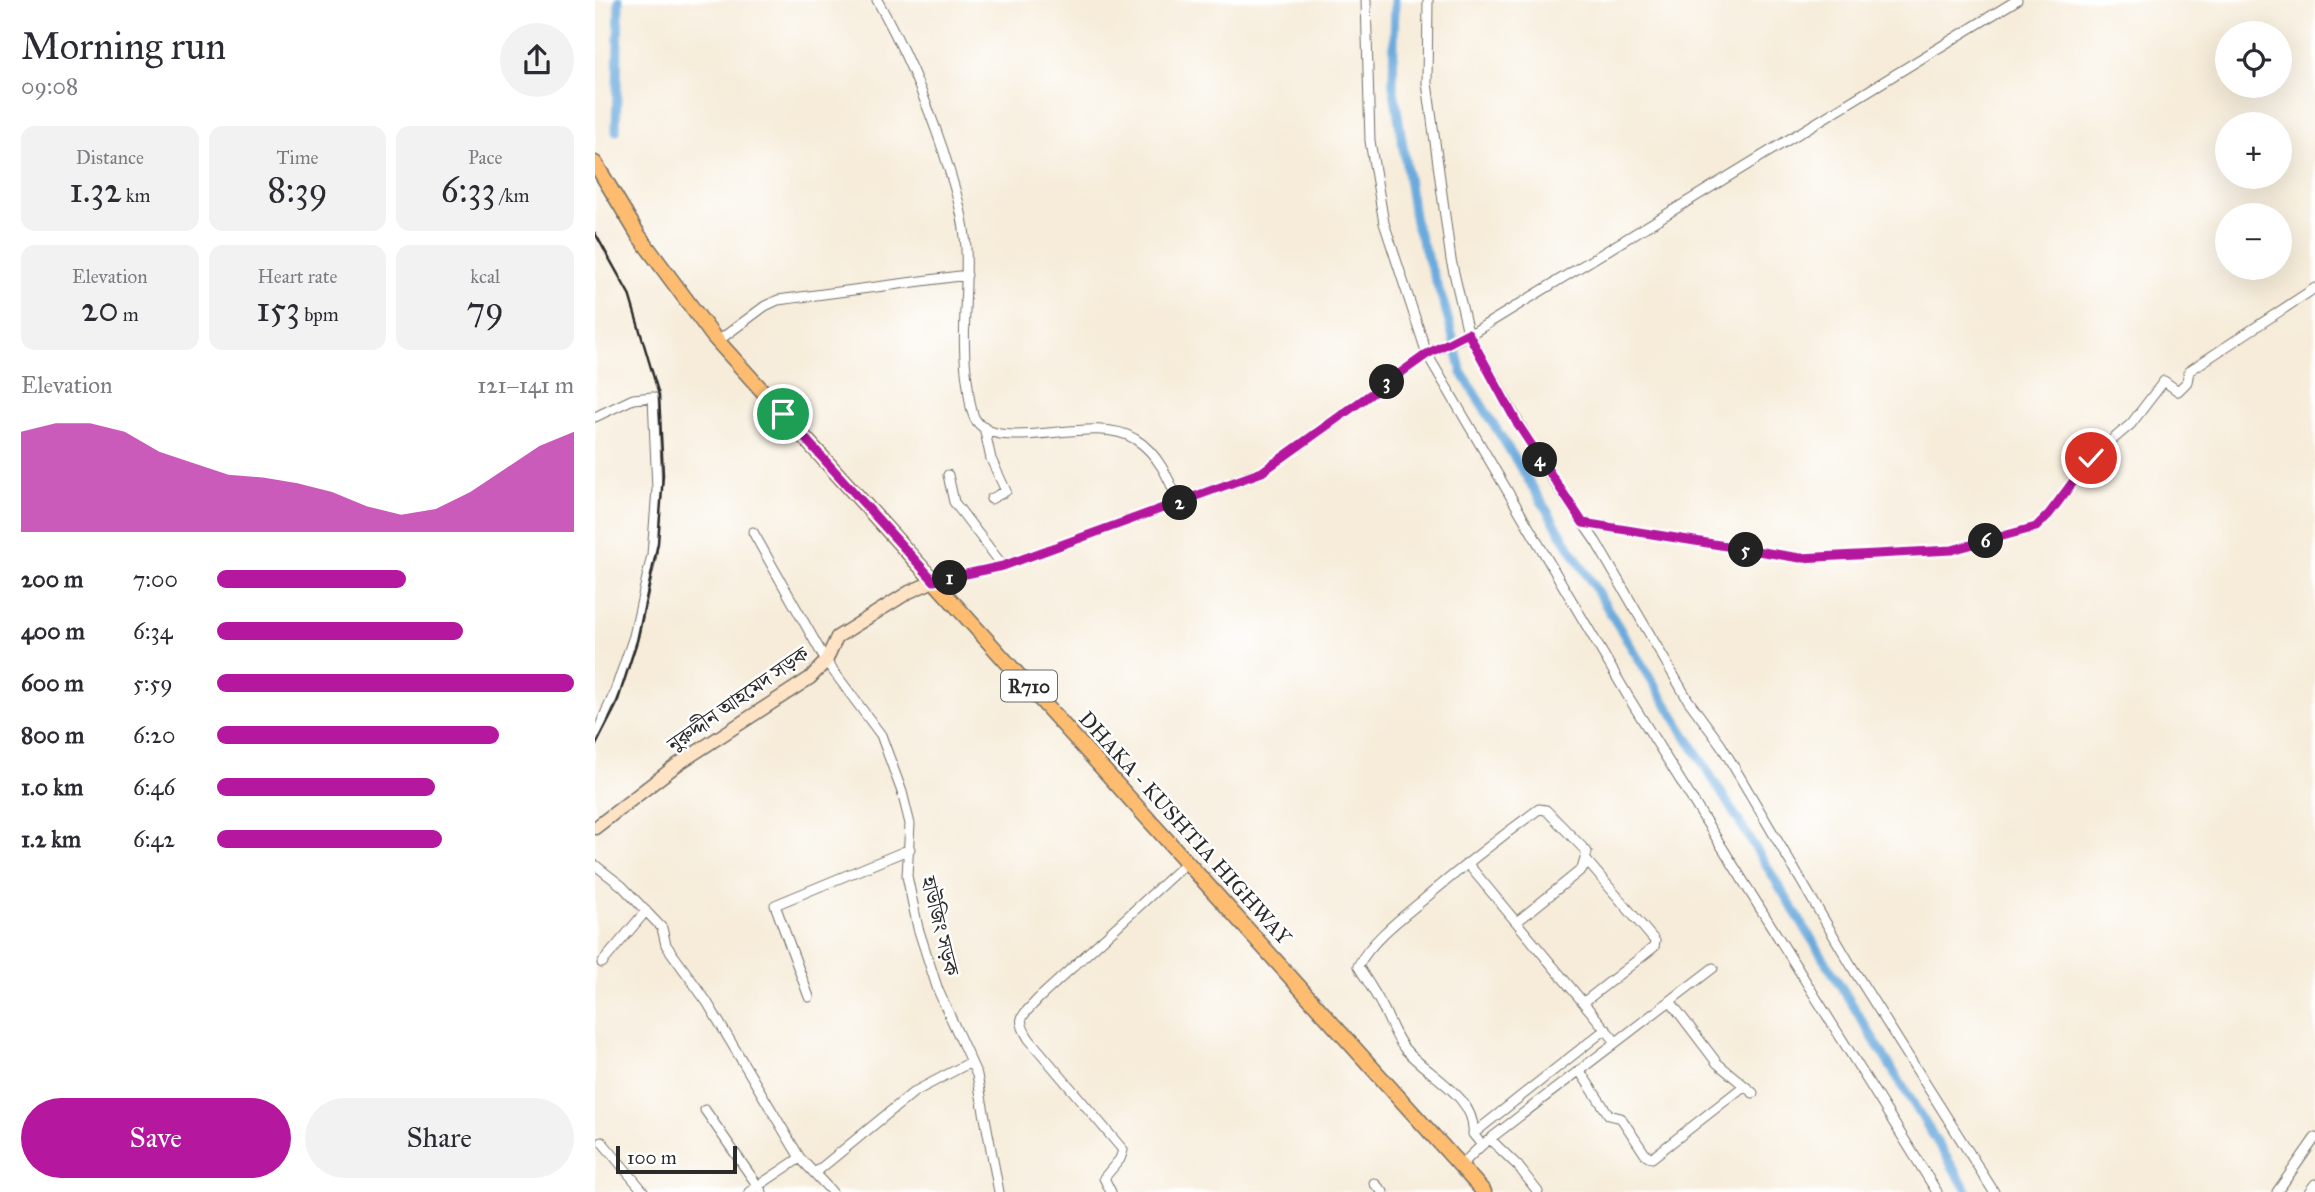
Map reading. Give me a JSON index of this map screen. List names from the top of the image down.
{
  "streets": {
    "main road": ["R710", "নুরুদ্দীন আহমেদ সড়ক", "DHAKA - KUSHTIA HIGHWAY"],
    "street": ["হাউজিং সড়ক"]
  },
  "crossings": [
    ["নুরুদ্দীন আহমেদ সড়ক", "DHAKA - KUSHTIA HIGHWAY"],
    ["নুরুদ্দীন আহমেদ সড়ক", "হাউজিং সড়ক"]
  ],
  "scale_bar": "100 m",
  "page": {
    "heading": ["Morning run", "09:08"],
    "map_buttons": ["+", "−"],
    "stats": [
      ["Distance", "1.32 km"],
      ["Time", "8:39"],
      ["Pace", "6:33 /km"],
      ["Elevation", "20 m"],
      ["Heart rate", "153 bpm"],
      ["kcal", "79"]
    ],
    "chart": ["Elevation", "121–141 m"],
    "pins": [
      "3",
      "4",
      "2",
      "6",
      "5",
      "1"
    ],
    "list": [
      {
        "name": "200 m",
        "note": "7:00"
      },
      {
        "name": "400 m",
        "note": "6:34"
      },
      {
        "name": "600 m",
        "note": "5:59"
      },
      {
        "name": "800 m",
        "note": "6:20"
      },
      {
        "name": "1.0 km",
        "note": "6:46"
      },
      {
        "name": "1.2 km",
        "note": "6:42"
      }
    ],
    "buttons": ["Save", "Share"],
    "scale": "100 m"
  }
}
